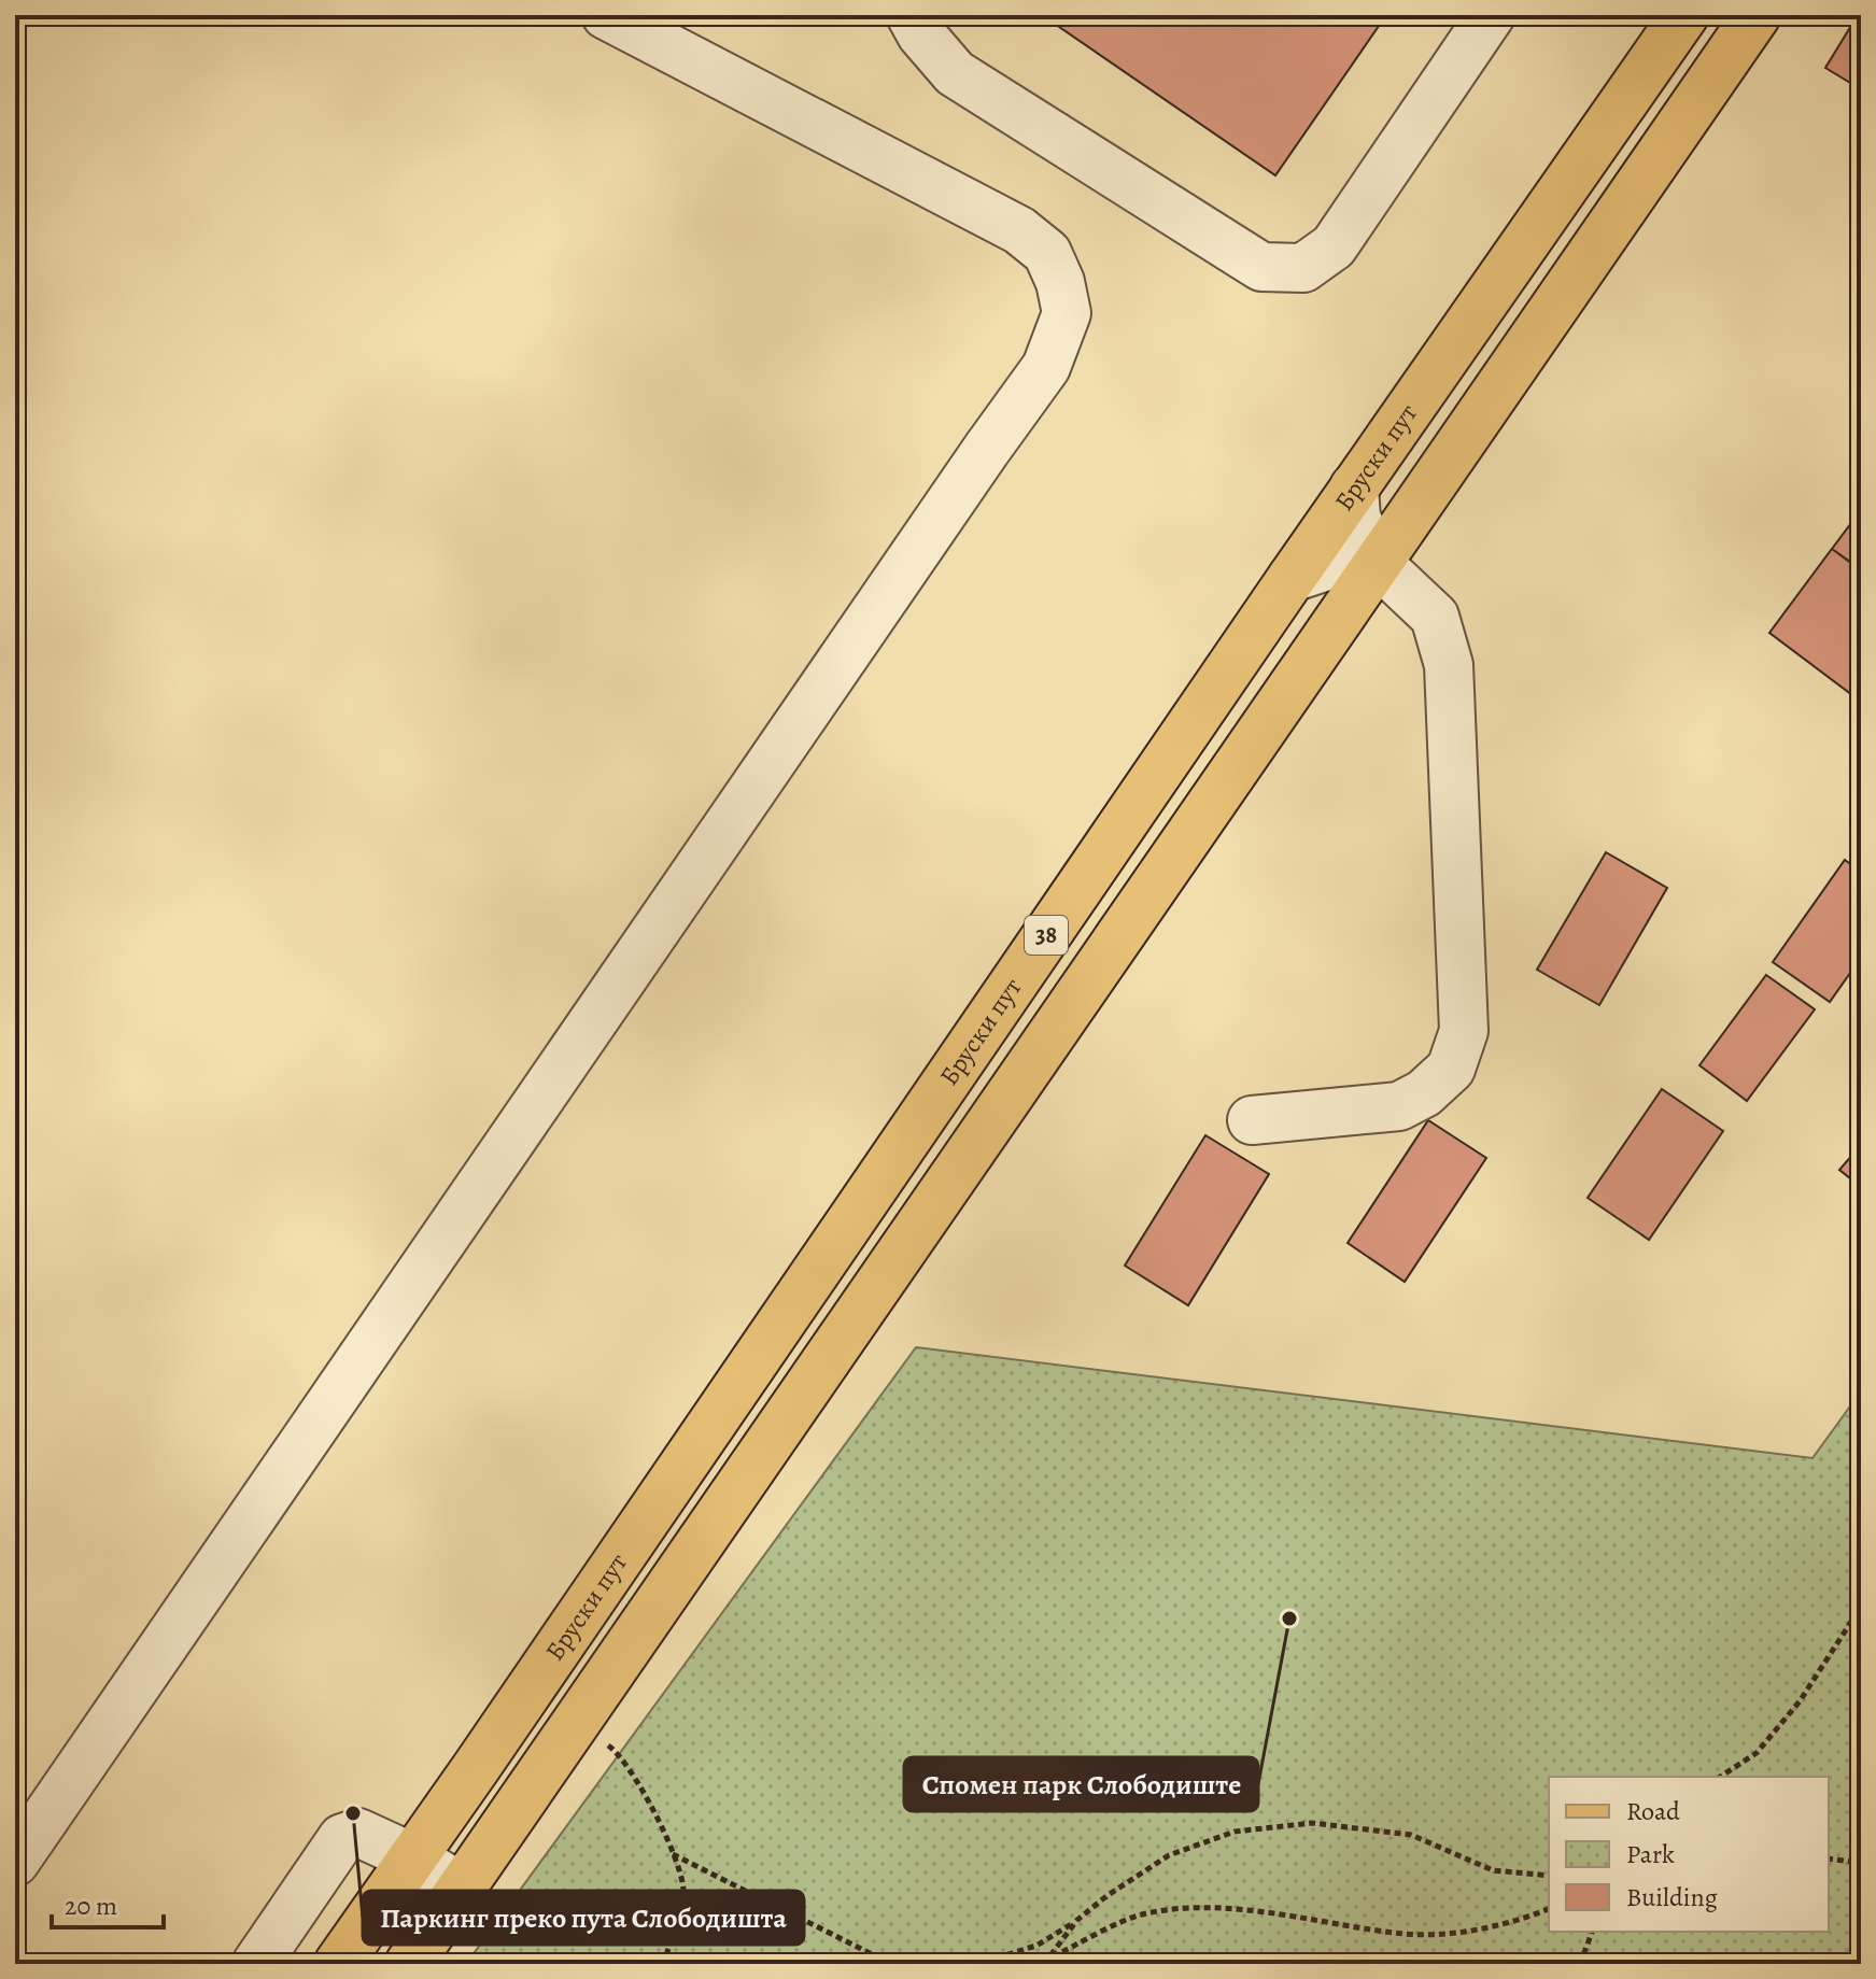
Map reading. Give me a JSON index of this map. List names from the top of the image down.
{
  "streets": {
    "main road": ["Бруски пут", "38"]
  },
  "places": ["Спомен парк Слободиште", "Паркинг преко пута Слободишта"],
  "legend": ["Road", "Park", "Building"],
  "scale_bar": "20 m"
}
